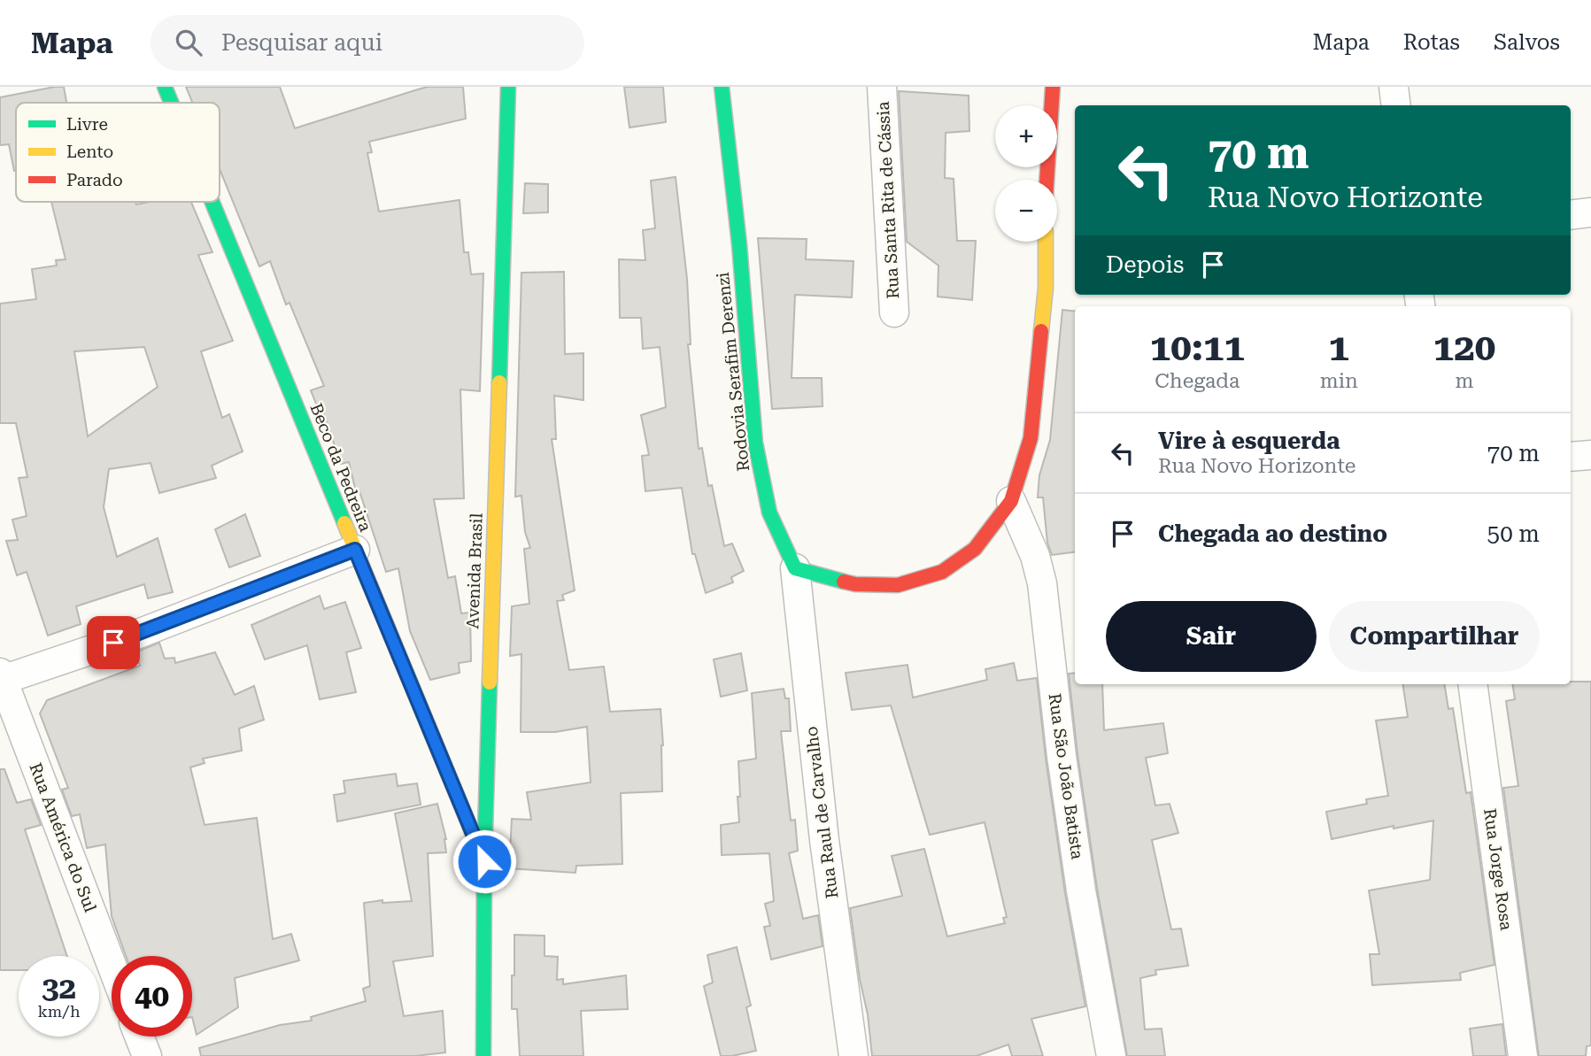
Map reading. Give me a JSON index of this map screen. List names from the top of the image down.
{
  "streets": {
    "street": [
      "Rua Santa Rita de Cássia",
      "Rodovia Serafim Derenzi",
      "Beco da Pedreira",
      "Avenida Brasil",
      "Rua São João Batista",
      "Rua Raul de Carvalho",
      "Rua América do Sul",
      "Rua Jorge Rosa"
    ]
  },
  "crossings": [
    ["Rodovia Serafim Derenzi", "Rua Raul de Carvalho"],
    ["Beco da Pedreira", "Avenida Brasil"]
  ],
  "legend": ["Livre", "Lento", "Parado"],
  "page": {
    "header": "Mapa",
    "search": "Pesquisar aqui",
    "nav": ["Mapa", "Rotas", "Salvos"],
    "map_buttons": ["+", "−"],
    "turn": ["70 m", "Rua Novo Horizonte"],
    "then": "Depois",
    "eta": [
      "10:11",
      "Chegada",
      "1",
      "min",
      "120",
      "m"
    ],
    "list": [
      {
        "name": "Vire à esquerda",
        "note": "Rua Novo Horizonte",
        "value": "70 m"
      },
      {
        "name": "Chegada ao destino",
        "value": "50 m"
      }
    ],
    "buttons": ["Sair", "Compartilhar"],
    "speed": "32 km/h",
    "limit": "40"
  }
}
